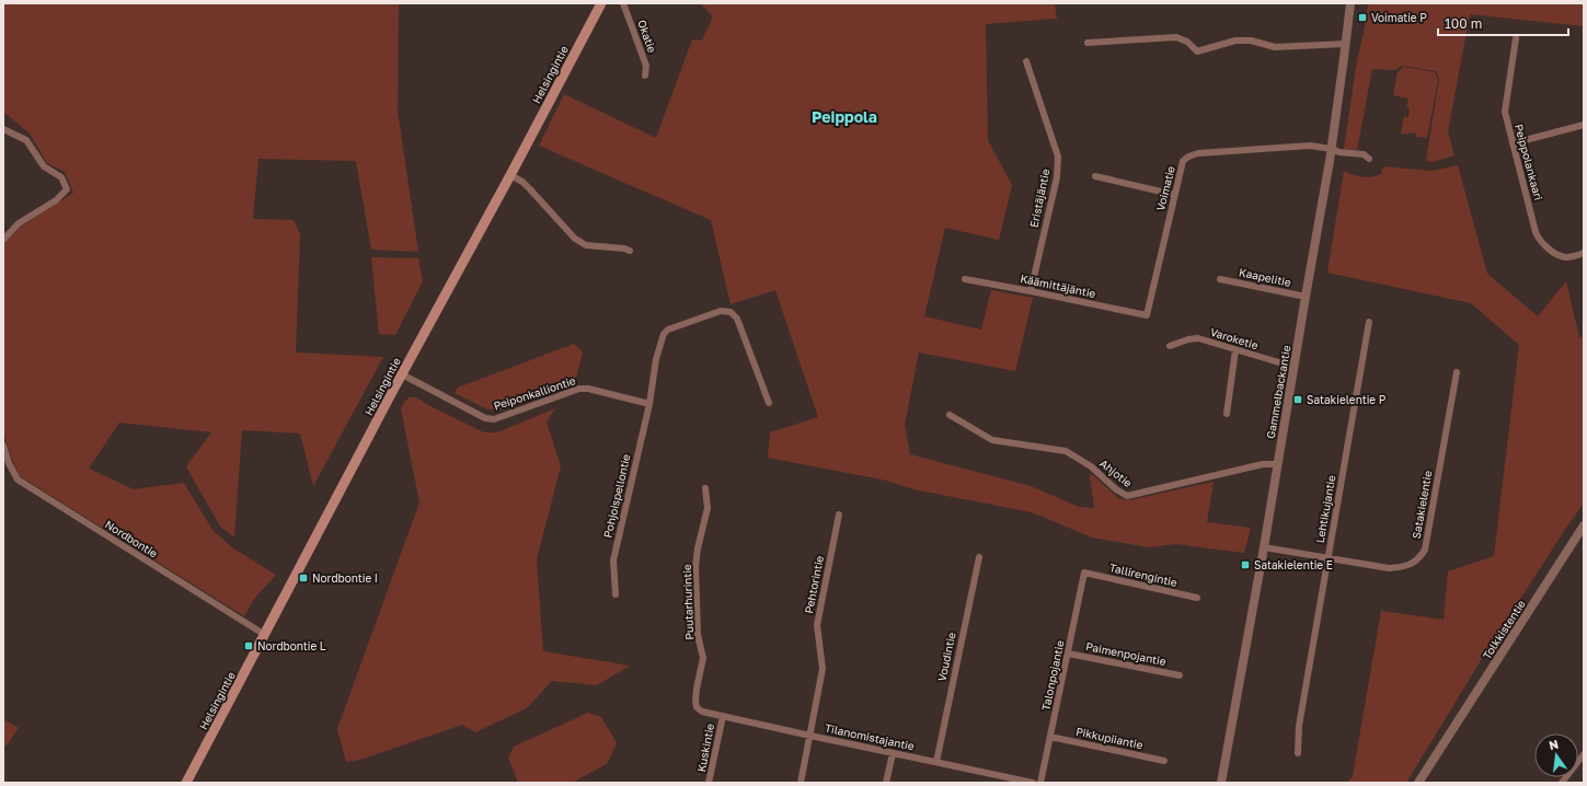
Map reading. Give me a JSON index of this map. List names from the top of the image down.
{
  "streets": {
    "main road": ["Helsingintie"],
    "street": [
      "Okatie",
      "Peippolankaari",
      "Voimatie",
      "Eristäjäntie",
      "Kaapelitie",
      "Käämittäjäntie",
      "Varoketie",
      "Gammelbackantie",
      "Peiponkalliontie",
      "Ahjotie",
      "Pohjoispellontie",
      "Satakielentie",
      "Lehtikujantie",
      "Nordbontie",
      "Tallirengintie",
      "Pehtorintie",
      "Puutarhurintie",
      "Tolkkistentie",
      "Paimenpojantie",
      "Voudintie",
      "Talonpojantie",
      "Tilanomistajantie",
      "Pikkupiiantie",
      "Kuskintie"
    ]
  },
  "crossings": [
    ["Helsingintie", "Peiponkalliontie"],
    ["Helsingintie", "Nordbontie"],
    ["Voimatie", "Käämittäjäntie"],
    ["Voimatie", "Gammelbackantie"],
    ["Eristäjäntie", "Käämittäjäntie"],
    ["Kaapelitie", "Gammelbackantie"],
    ["Varoketie", "Gammelbackantie"],
    ["Gammelbackantie", "Ahjotie"],
    ["Gammelbackantie", "Satakielentie"],
    ["Peiponkalliontie", "Pohjoispellontie"],
    ["Satakielentie", "Lehtikujantie"],
    ["Tallirengintie", "Talonpojantie"],
    ["Pehtorintie", "Tilanomistajantie"],
    ["Puutarhurintie", "Tilanomistajantie"],
    ["Paimenpojantie", "Talonpojantie"],
    ["Voudintie", "Tilanomistajantie"],
    ["Talonpojantie", "Pikkupiiantie"],
    ["Tilanomistajantie", "Kuskintie"]
  ],
  "districts": ["Peippola"],
  "places": {
    "transit": [
      "Voimatie P",
      "Satakielentie P",
      "Satakielentie E",
      "Nordbontie I",
      "Nordbontie L"
    ]
  },
  "scale_bar": "100 m",
  "north": "top"
}
